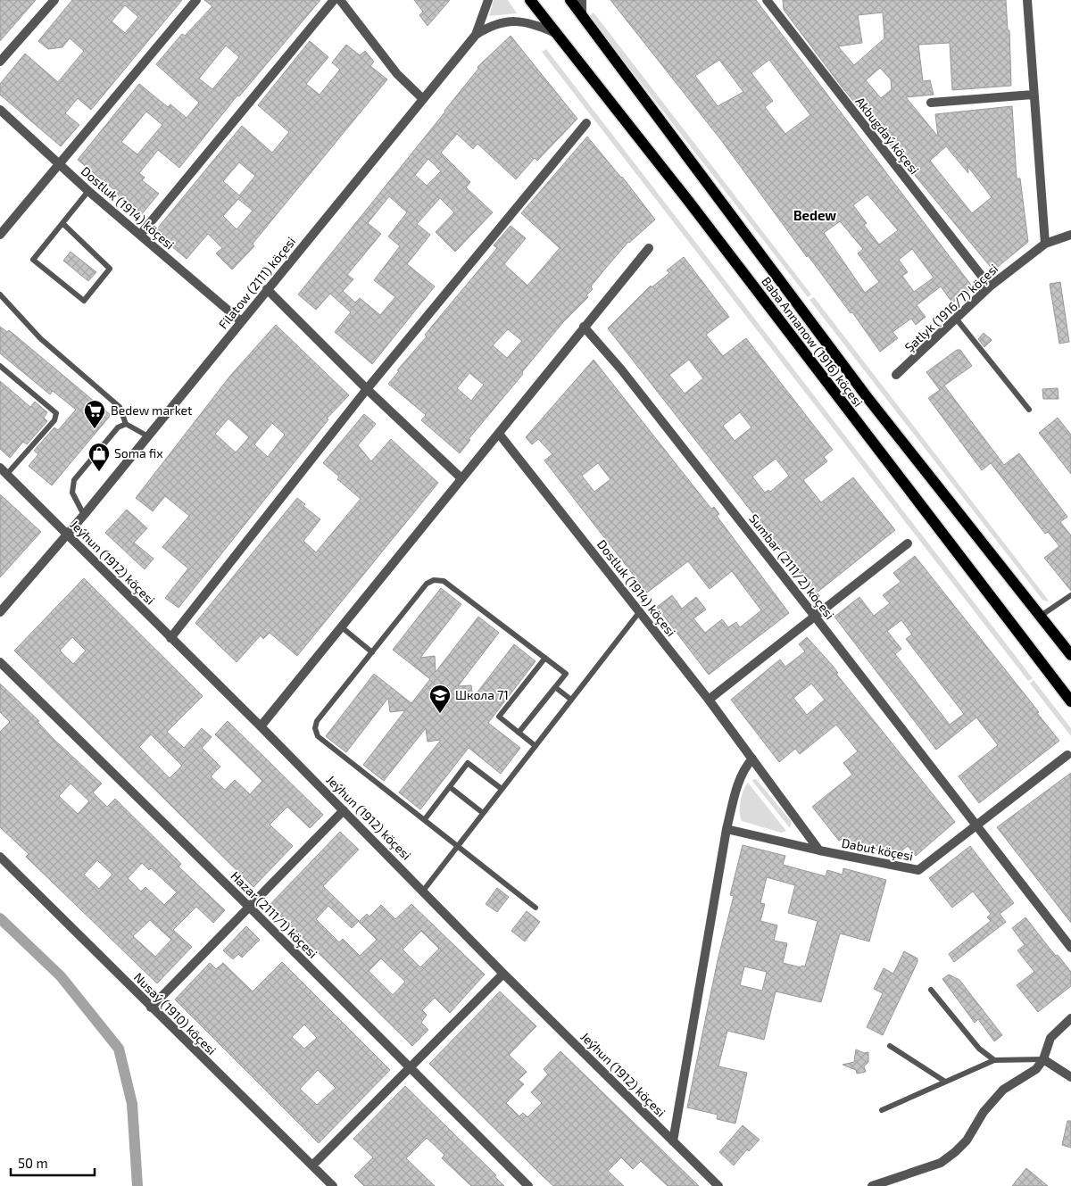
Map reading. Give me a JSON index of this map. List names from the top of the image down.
{
  "streets": {
    "main road": ["Baba Annanow (1916) köçesi"],
    "street": [
      "Akbugdaý köçesi",
      "Dostluk (1914) köçesi",
      "Filatow (2111) köçesi",
      "Şatlyk (1916/7) köçesi",
      "Jeýhun (1912) köçesi",
      "Sumbar (2111/2) köçesi",
      "Dabut köçesi",
      "Hazar (2111/1) köçesi",
      "Nusaý (1910) köçesi"
    ]
  },
  "crossings": [
    ["Akbugdaý köçesi", "Şatlyk (1916/7) köçesi"],
    ["Dostluk (1914) köçesi", "Filatow (2111) köçesi"],
    ["Dostluk (1914) köçesi", "Dabut köçesi"],
    ["Filatow (2111) köçesi", "Baba Annanow (1916) köçesi"],
    ["Filatow (2111) köçesi", "Jeýhun (1912) köçesi"],
    ["Sumbar (2111/2) köçesi", "Dabut köçesi"]
  ],
  "districts": ["Bedew"],
  "places": {
    "supermarket": ["Bedew market"],
    "shop": ["Soma fix"],
    "school or university": ["Школа 71"]
  },
  "scale_bar": "50 m"
}
